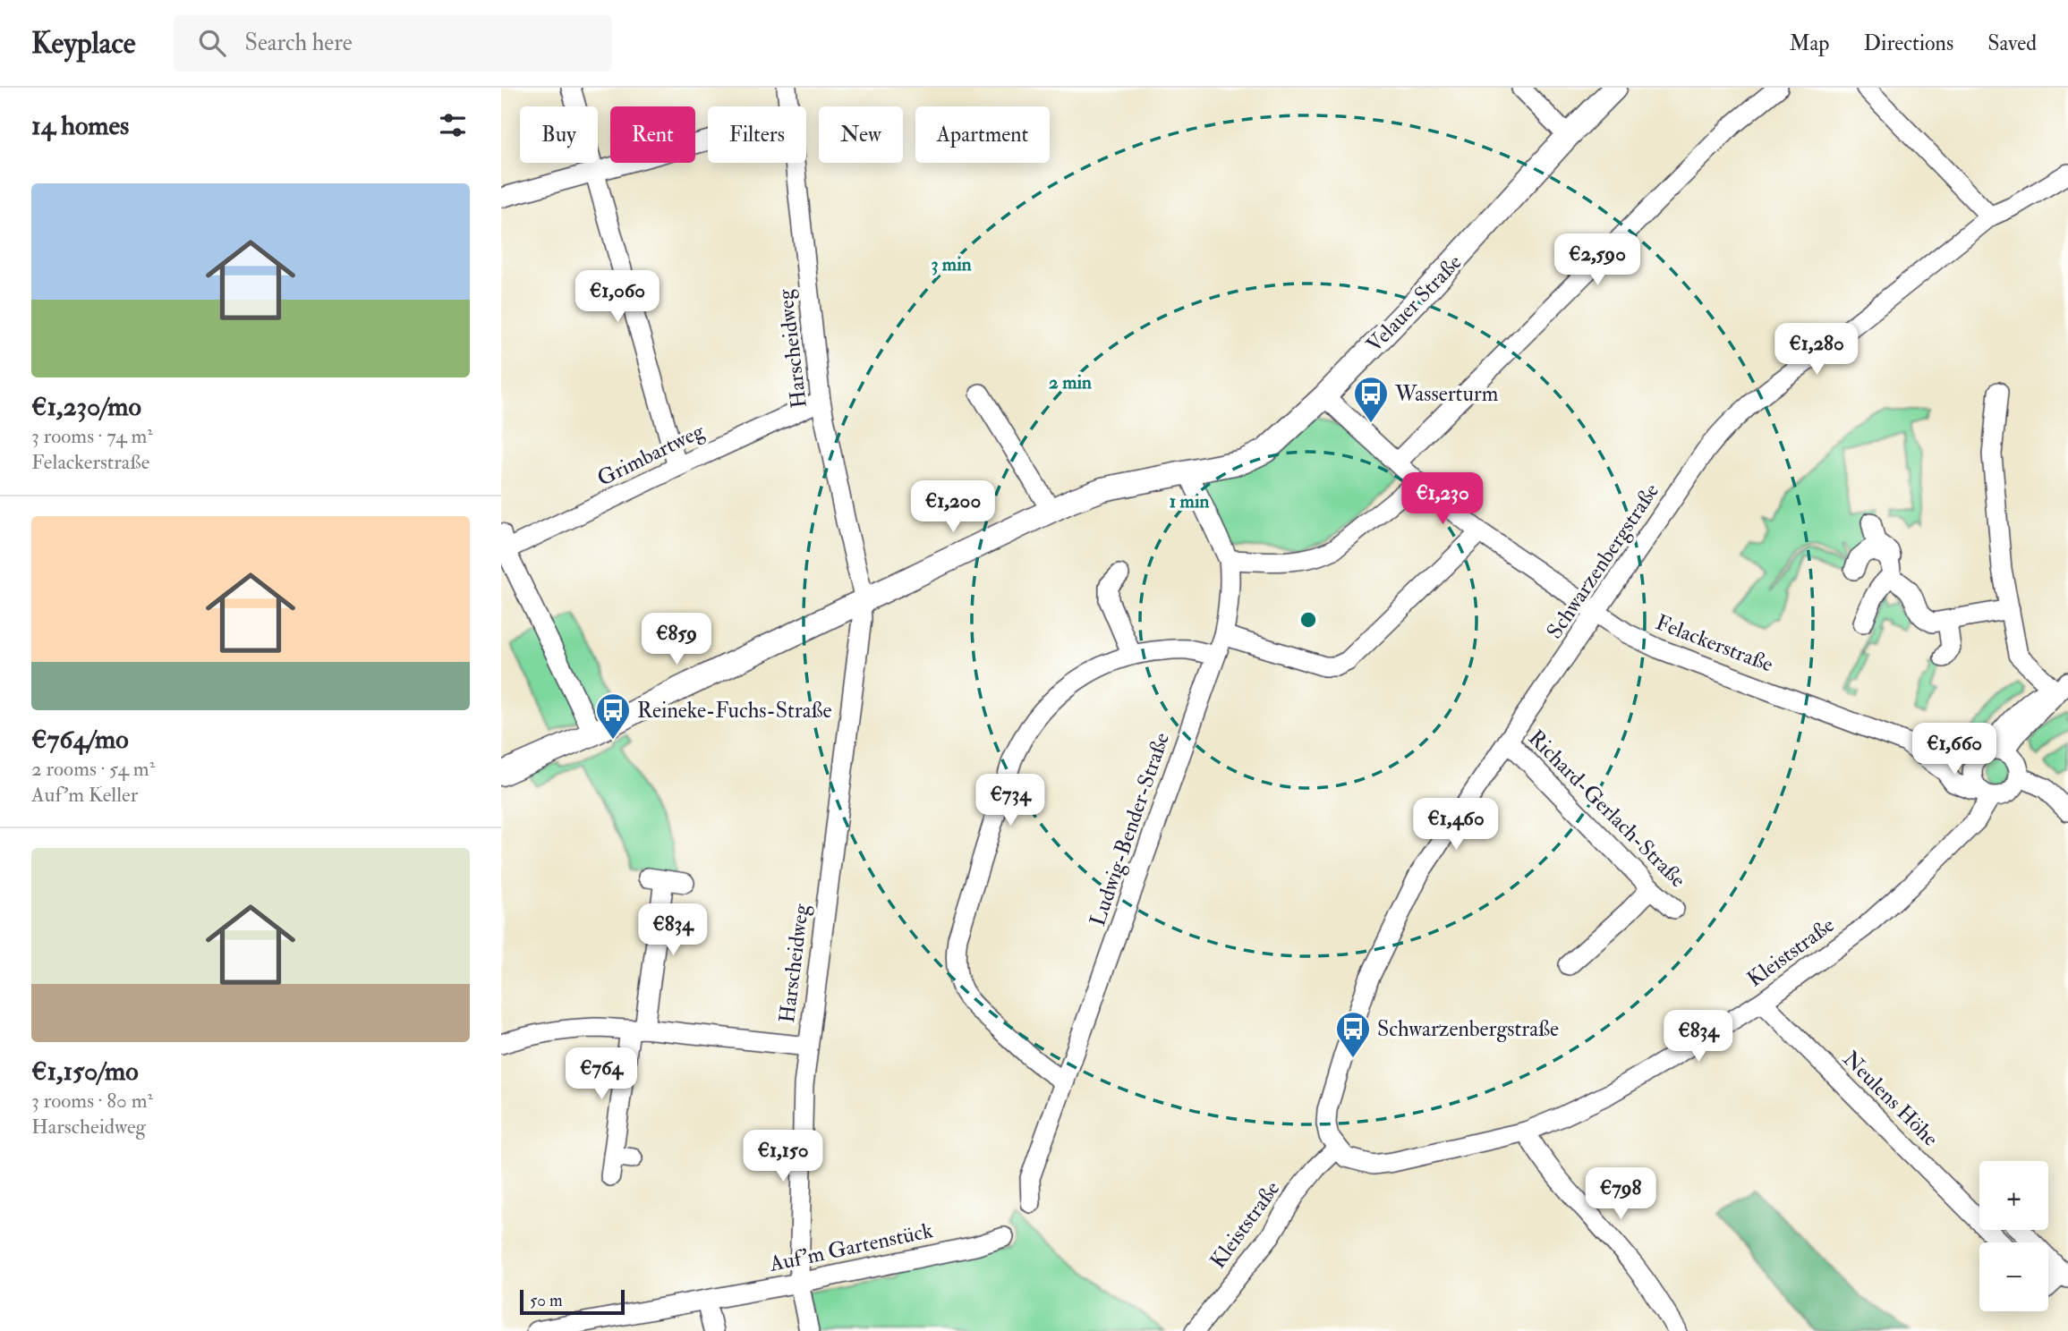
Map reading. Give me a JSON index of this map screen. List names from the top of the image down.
{
  "streets": {
    "main road": ["Velauer Straße"],
    "street": [
      "Harscheidweg",
      "Grimbartweg",
      "Schwarzenbergstraße",
      "Felackerstraße",
      "Richard-Gerlach-Straße",
      "Ludwig-Bender-Straße",
      "Kleiststraße",
      "Neulens Höhe",
      "Auf'm Gartenstück"
    ]
  },
  "crossings": [
    ["Velauer Straße", "Harscheidweg"],
    ["Velauer Straße", "Felackerstraße"],
    ["Velauer Straße", "Ludwig-Bender-Straße"],
    ["Harscheidweg", "Grimbartweg"],
    ["Harscheidweg", "Auf'm Gartenstück"],
    ["Schwarzenbergstraße", "Felackerstraße"],
    ["Schwarzenbergstraße", "Richard-Gerlach-Straße"],
    ["Schwarzenbergstraße", "Kleiststraße"],
    ["Felackerstraße", "Kleiststraße"],
    ["Kleiststraße", "Neulens Höhe"]
  ],
  "places": {
    "bus stop": ["Wasserturm", "Reineke-Fuchs-Straße", "Schwarzenbergstraße"]
  },
  "scale_bar": "50 m",
  "page": {
    "header": "Keyplace",
    "search": "Search here",
    "nav": ["Map", "Directions", "Saved"],
    "heading": "14 homes",
    "chip": [
      "Buy",
      "Rent",
      "Filters",
      "New",
      "Apartment"
    ],
    "list": [
      {
        "name": "€1,230/mo",
        "note": "3 rooms · 74 m² · Felackerstraße"
      },
      {
        "name": "€764/mo",
        "note": "2 rooms · 54 m² · Auf'm Keller"
      },
      {
        "name": "€1,150/mo",
        "note": "3 rooms · 80 m² · Harscheidweg"
      }
    ],
    "price": [
      "€2,590",
      "€1,060",
      "€1,280",
      "€1,230",
      "€1,200",
      "€859",
      "€1,660",
      "€734",
      "€1,460",
      "€834",
      "€834",
      "€764",
      "€1,150",
      "€798"
    ],
    "map_buttons": ["+", "−"],
    "scale": "50 m"
  },
  "rings": ["3 min", "2 min", "1 min"]
}
